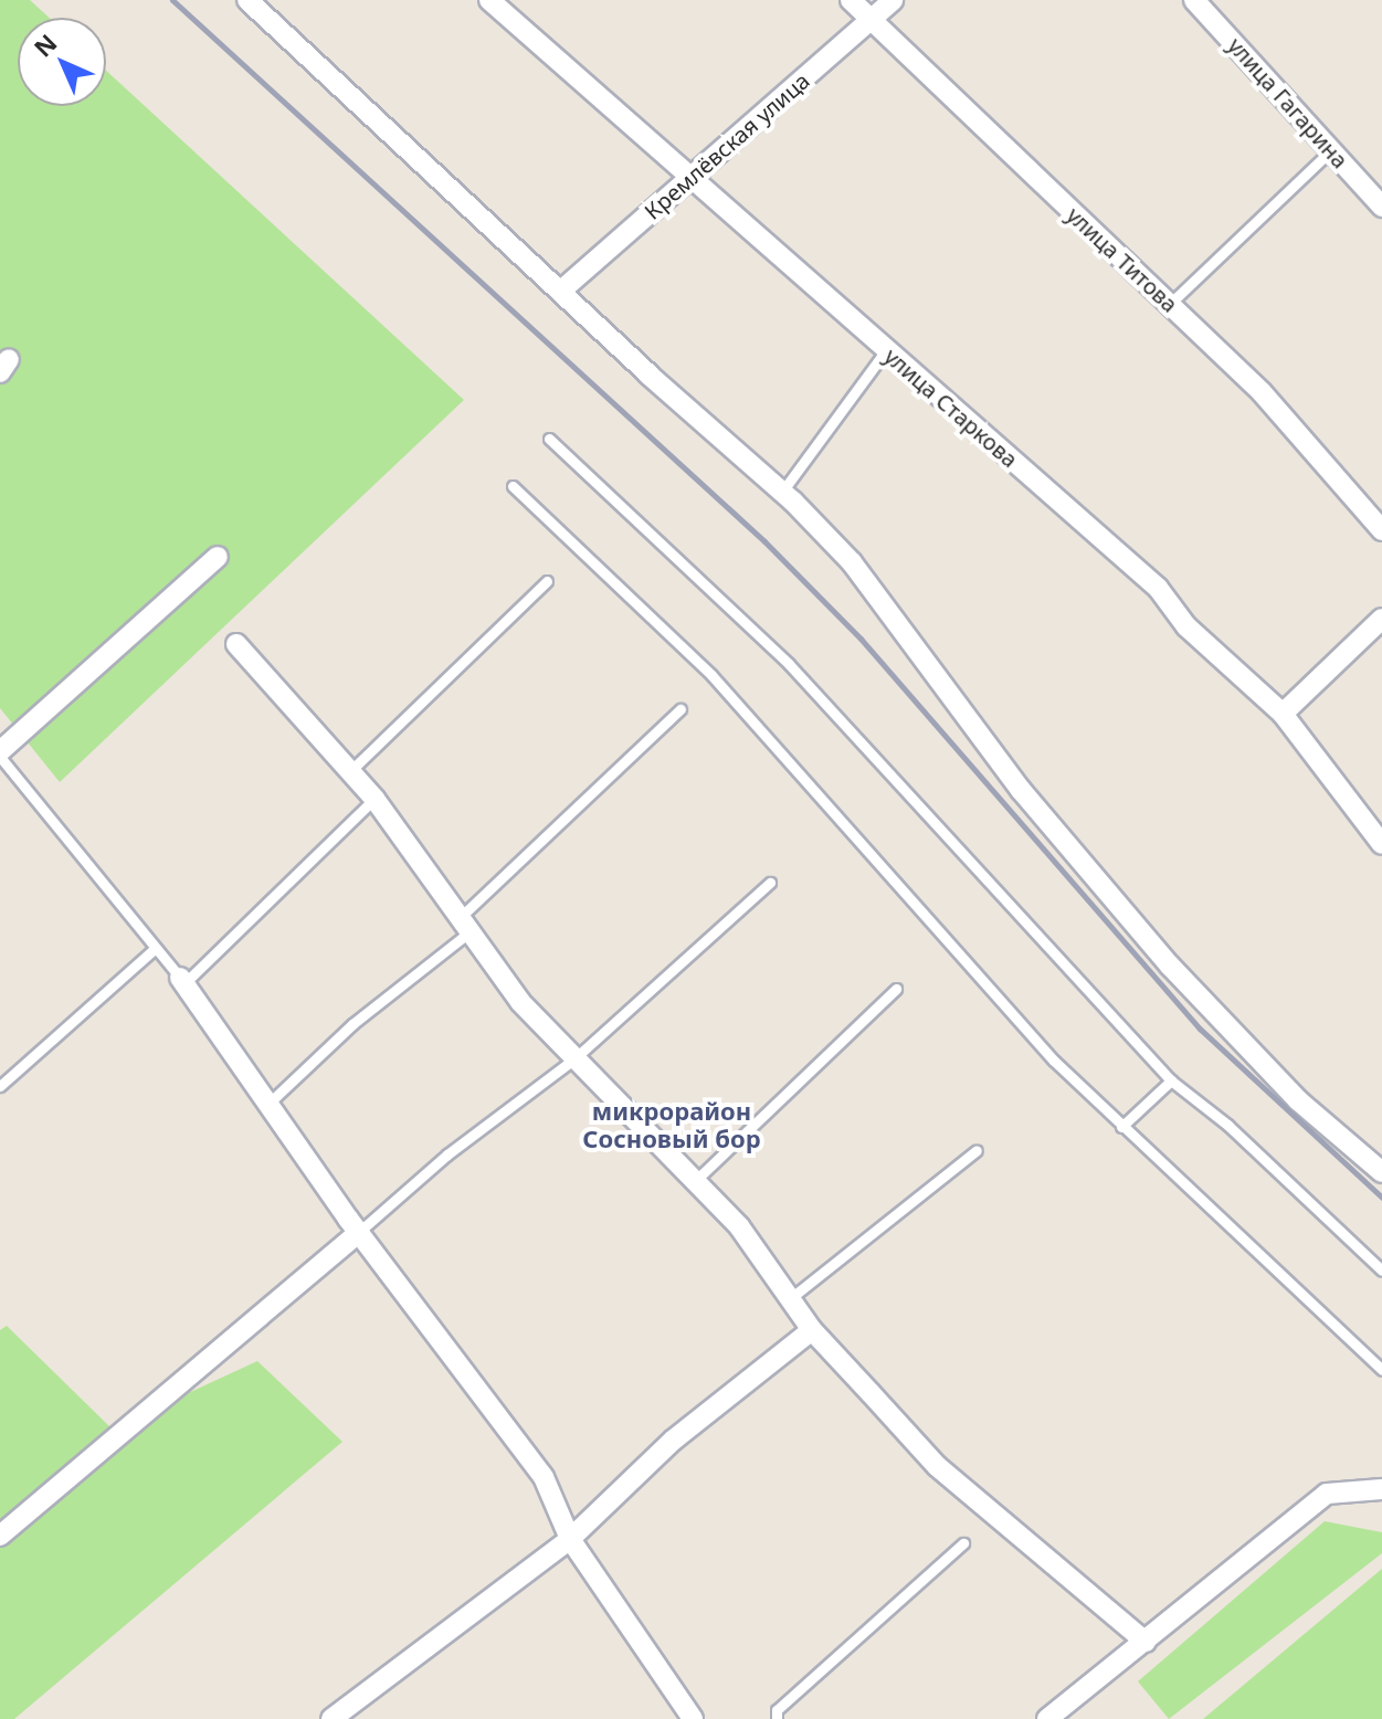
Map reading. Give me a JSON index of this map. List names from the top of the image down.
{
  "streets": {
    "street": [
      "улица Гагарина",
      "Кремлёвская улица",
      "улица Титова",
      "улица Старкова"
    ]
  },
  "crossings": [
    ["Кремлёвская улица", "улица Титова"],
    ["Кремлёвская улица", "улица Старкова"]
  ],
  "districts": ["микрорайон Сосновый бор"],
  "north": "top left"
}
